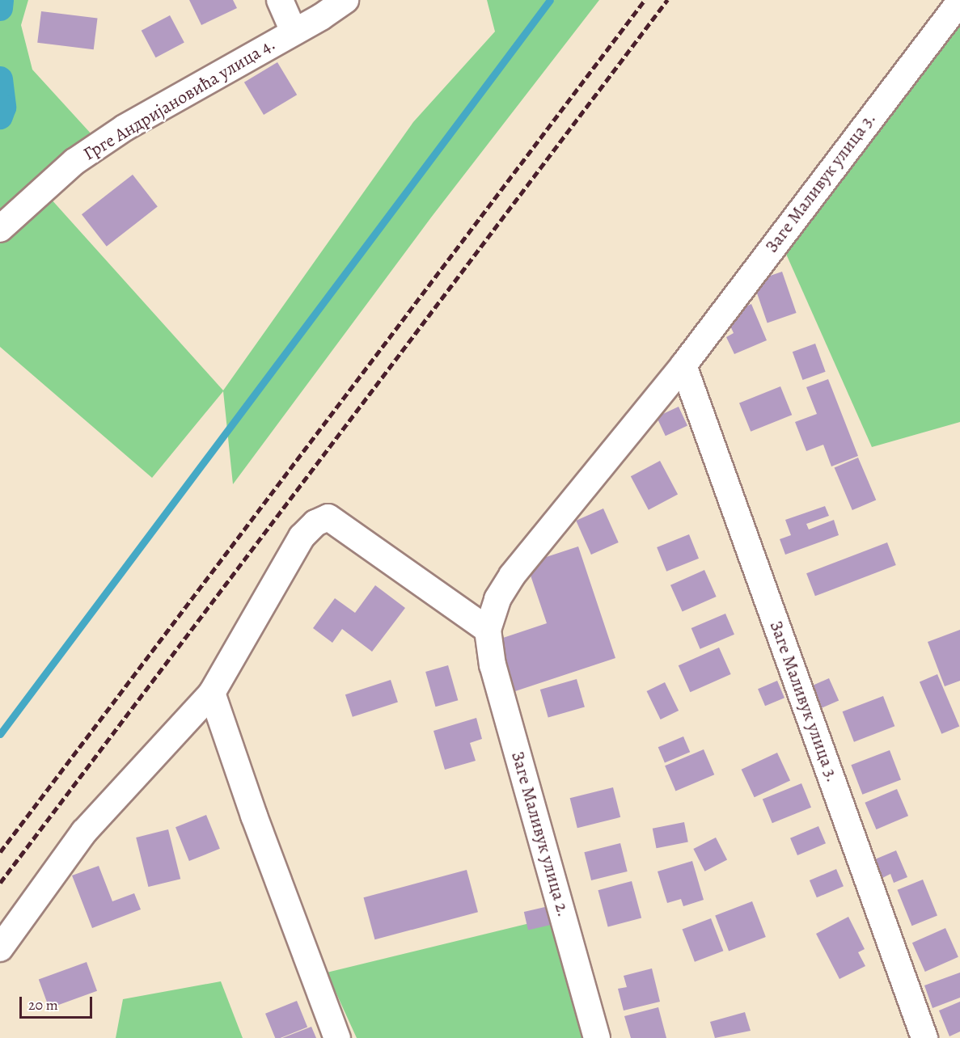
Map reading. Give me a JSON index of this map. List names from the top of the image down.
{
  "streets": {
    "street": ["Грге Андријановића улица 4.", "Заге Маливук улица 3.", "Заге Маливук улица 2."]
  },
  "crossings": [
    ["Заге Маливук улица 3.", "Заге Маливук улица 2."]
  ],
  "scale_bar": "20 m"
}
